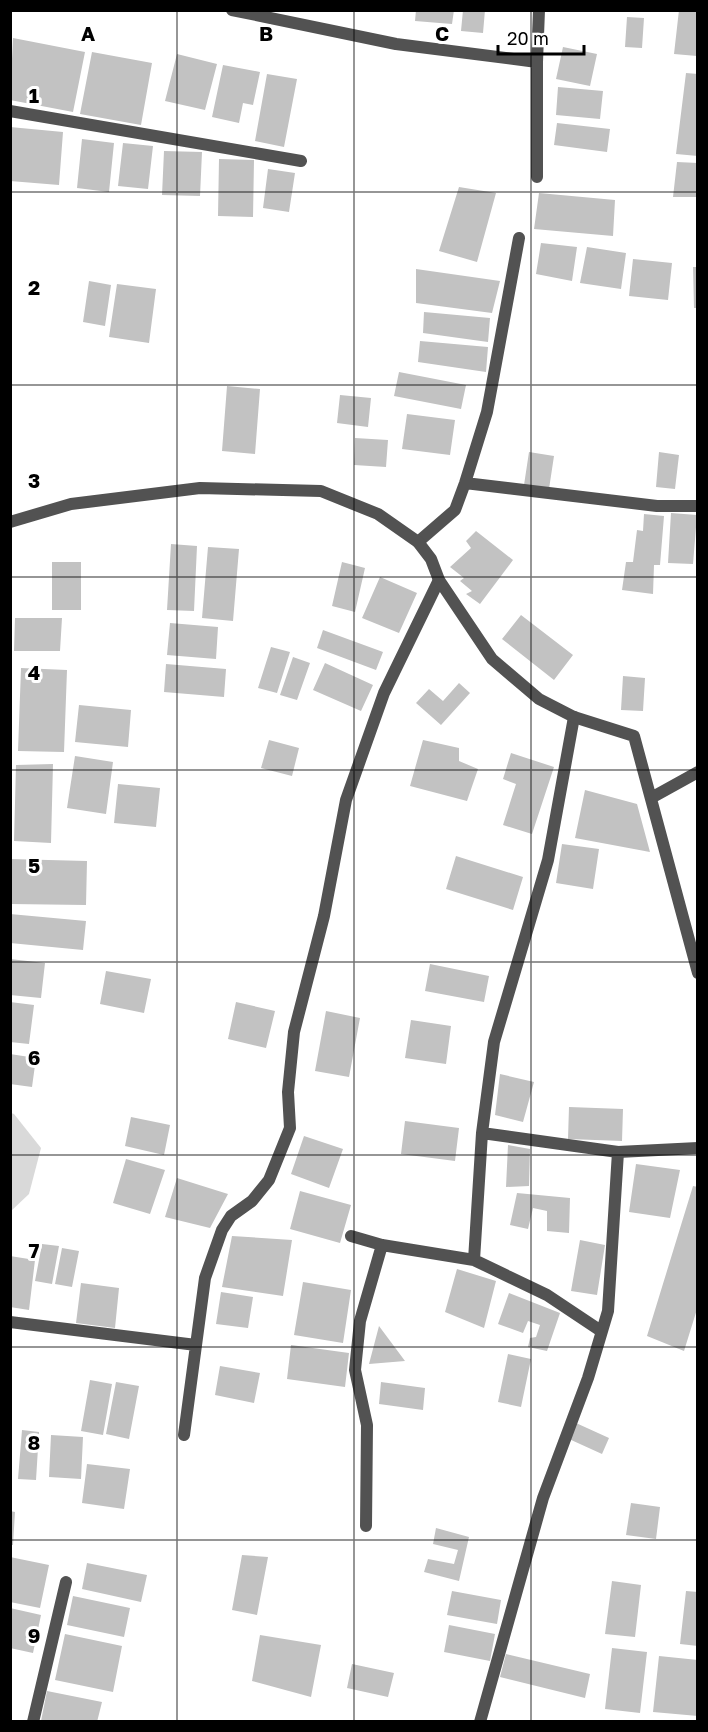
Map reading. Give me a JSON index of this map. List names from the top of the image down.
{
  "scale_bar": "20 m",
  "grid": {
    "columns": ["A", "B", "C"],
    "rows": [
      "1",
      "2",
      "3",
      "4",
      "5",
      "6",
      "7",
      "8",
      "9"
    ]
  }
}
